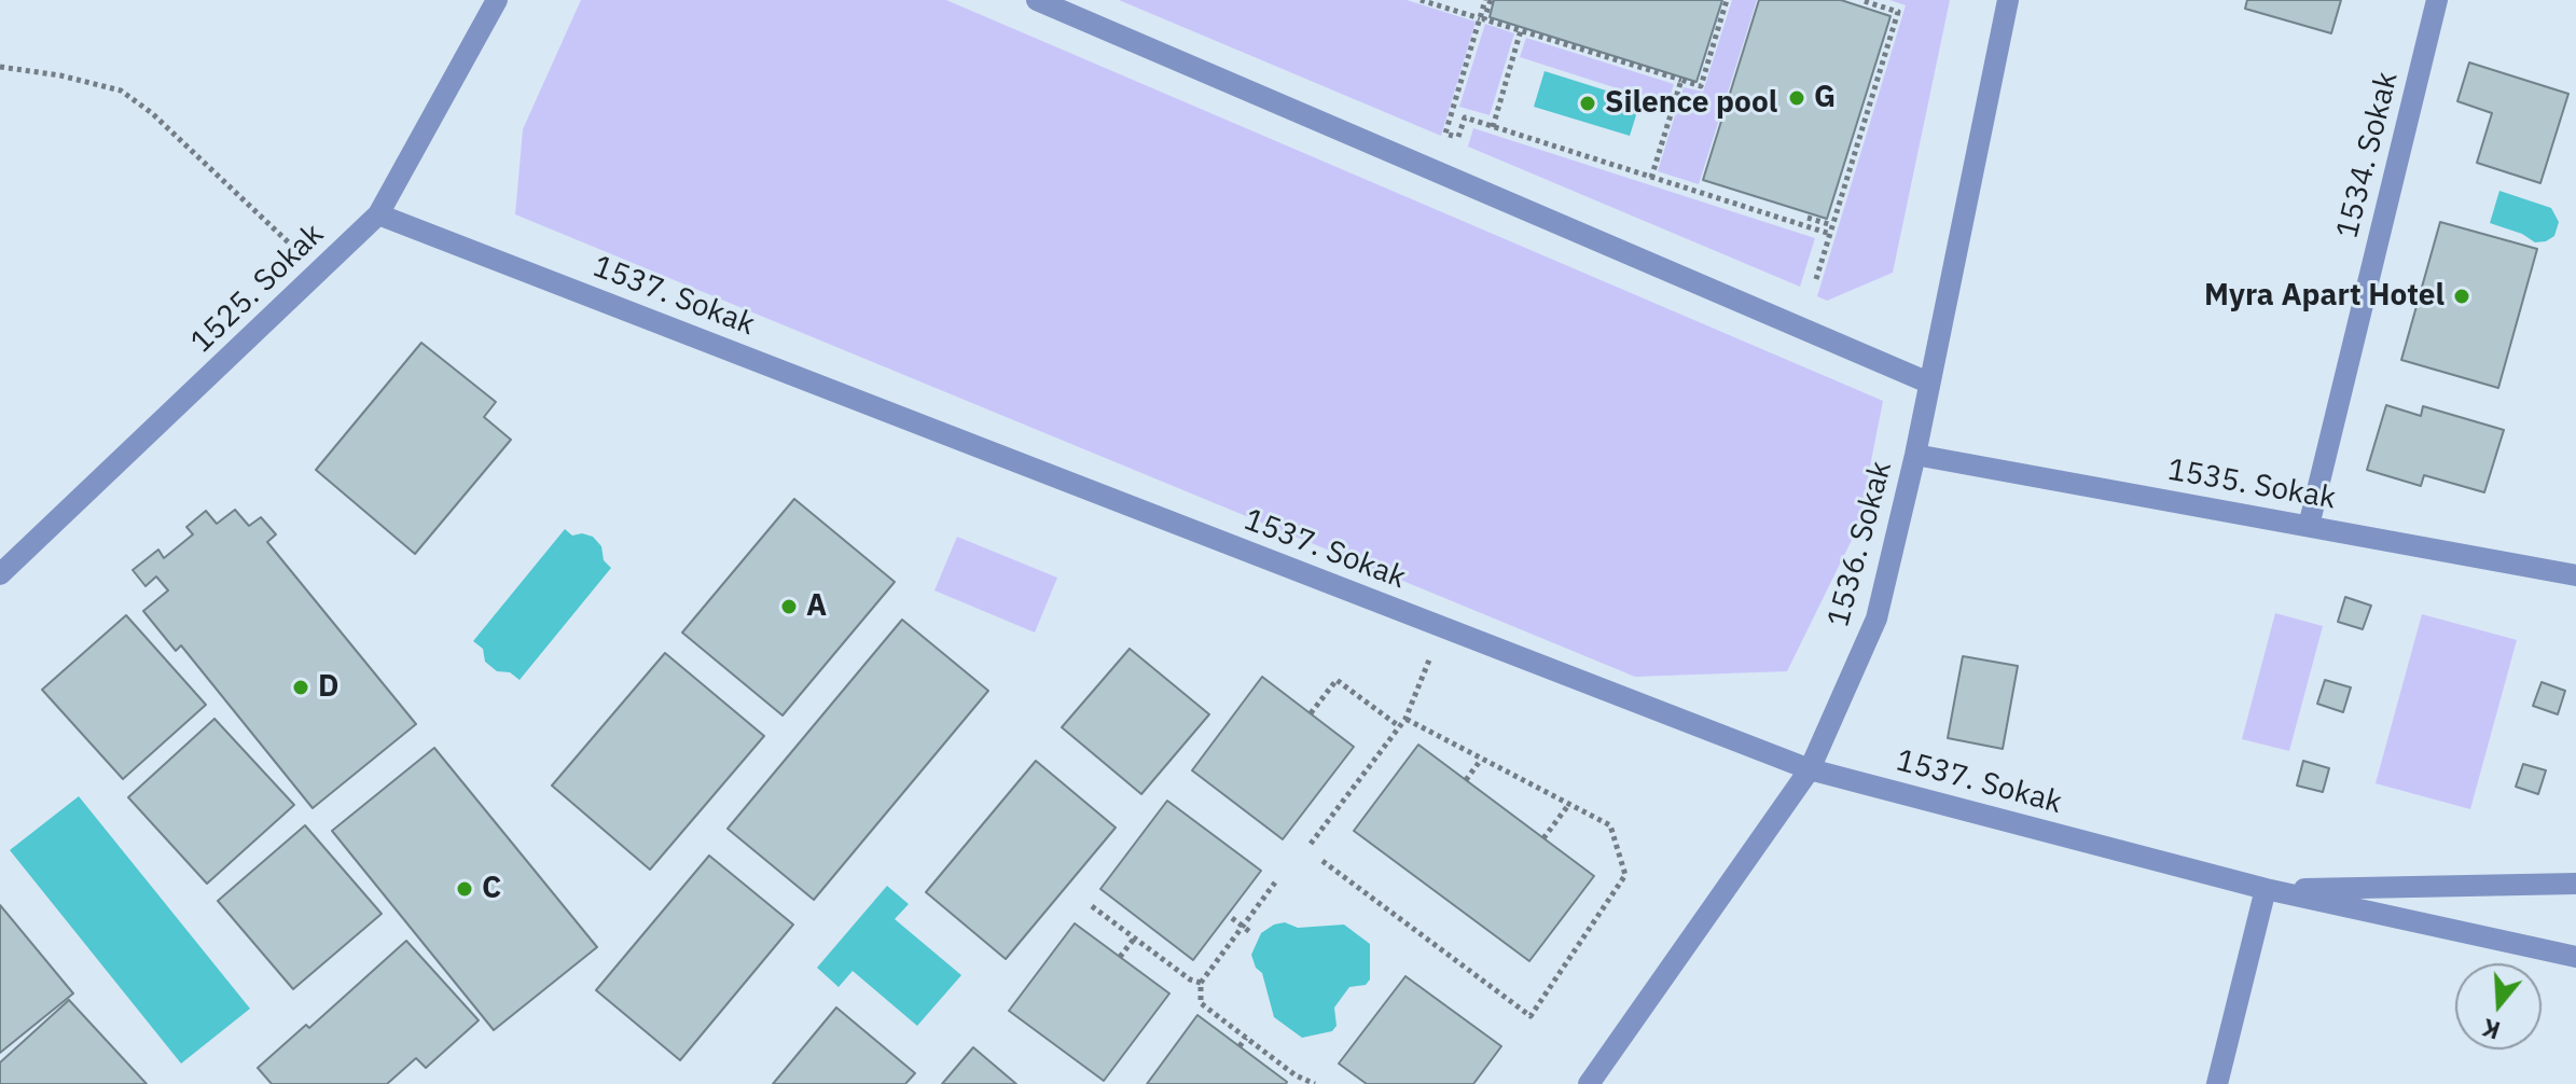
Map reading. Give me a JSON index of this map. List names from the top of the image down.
{
  "streets": {
    "street": [
      "1534. Sokak",
      "1525. Sokak",
      "1537. Sokak",
      "1535. Sokak",
      "1536. Sokak"
    ]
  },
  "crossings": [
    ["1534. Sokak", "1535. Sokak"],
    ["1525. Sokak", "1537. Sokak"],
    ["1537. Sokak", "1536. Sokak"],
    ["1535. Sokak", "1536. Sokak"]
  ],
  "places": [
    "G",
    "Silence pool",
    "Myra Apart Hotel",
    "A",
    "D",
    "C"
  ],
  "north": "bottom"
}
